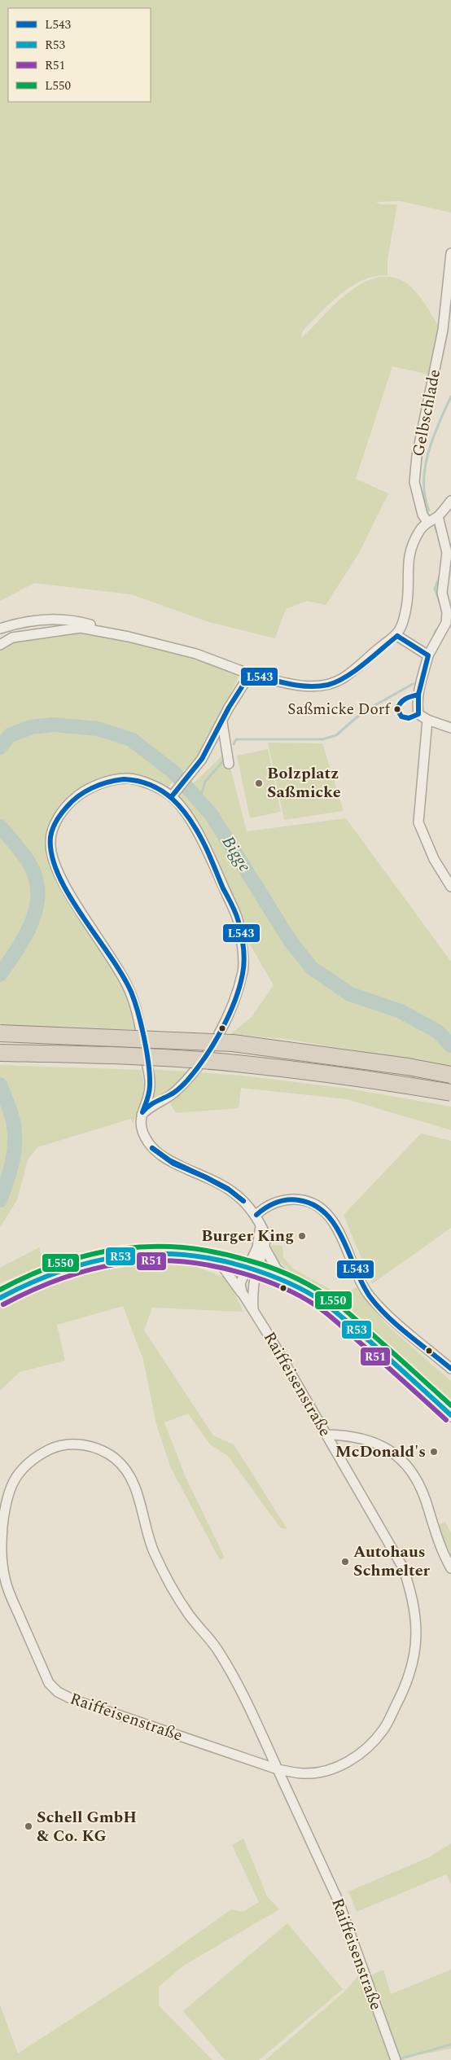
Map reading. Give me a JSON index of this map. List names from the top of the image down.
{
  "streets": {
    "street": ["Gelbschlade", "Raiffeisenstraße"]
  },
  "water": ["Bigge"],
  "places": [
    "Saßmicke Dorf",
    "Bolzplatz Saßmicke",
    "Burger King",
    "McDonald's",
    "Autohaus Schmelter",
    "Schell GmbH & Co. KG"
  ],
  "lines": [
    "transit line L543",
    "transit line L550",
    "transit line R53",
    "transit line R51"
  ],
  "legend": [
    "L543",
    "R53",
    "R51",
    "L550"
  ]
}
